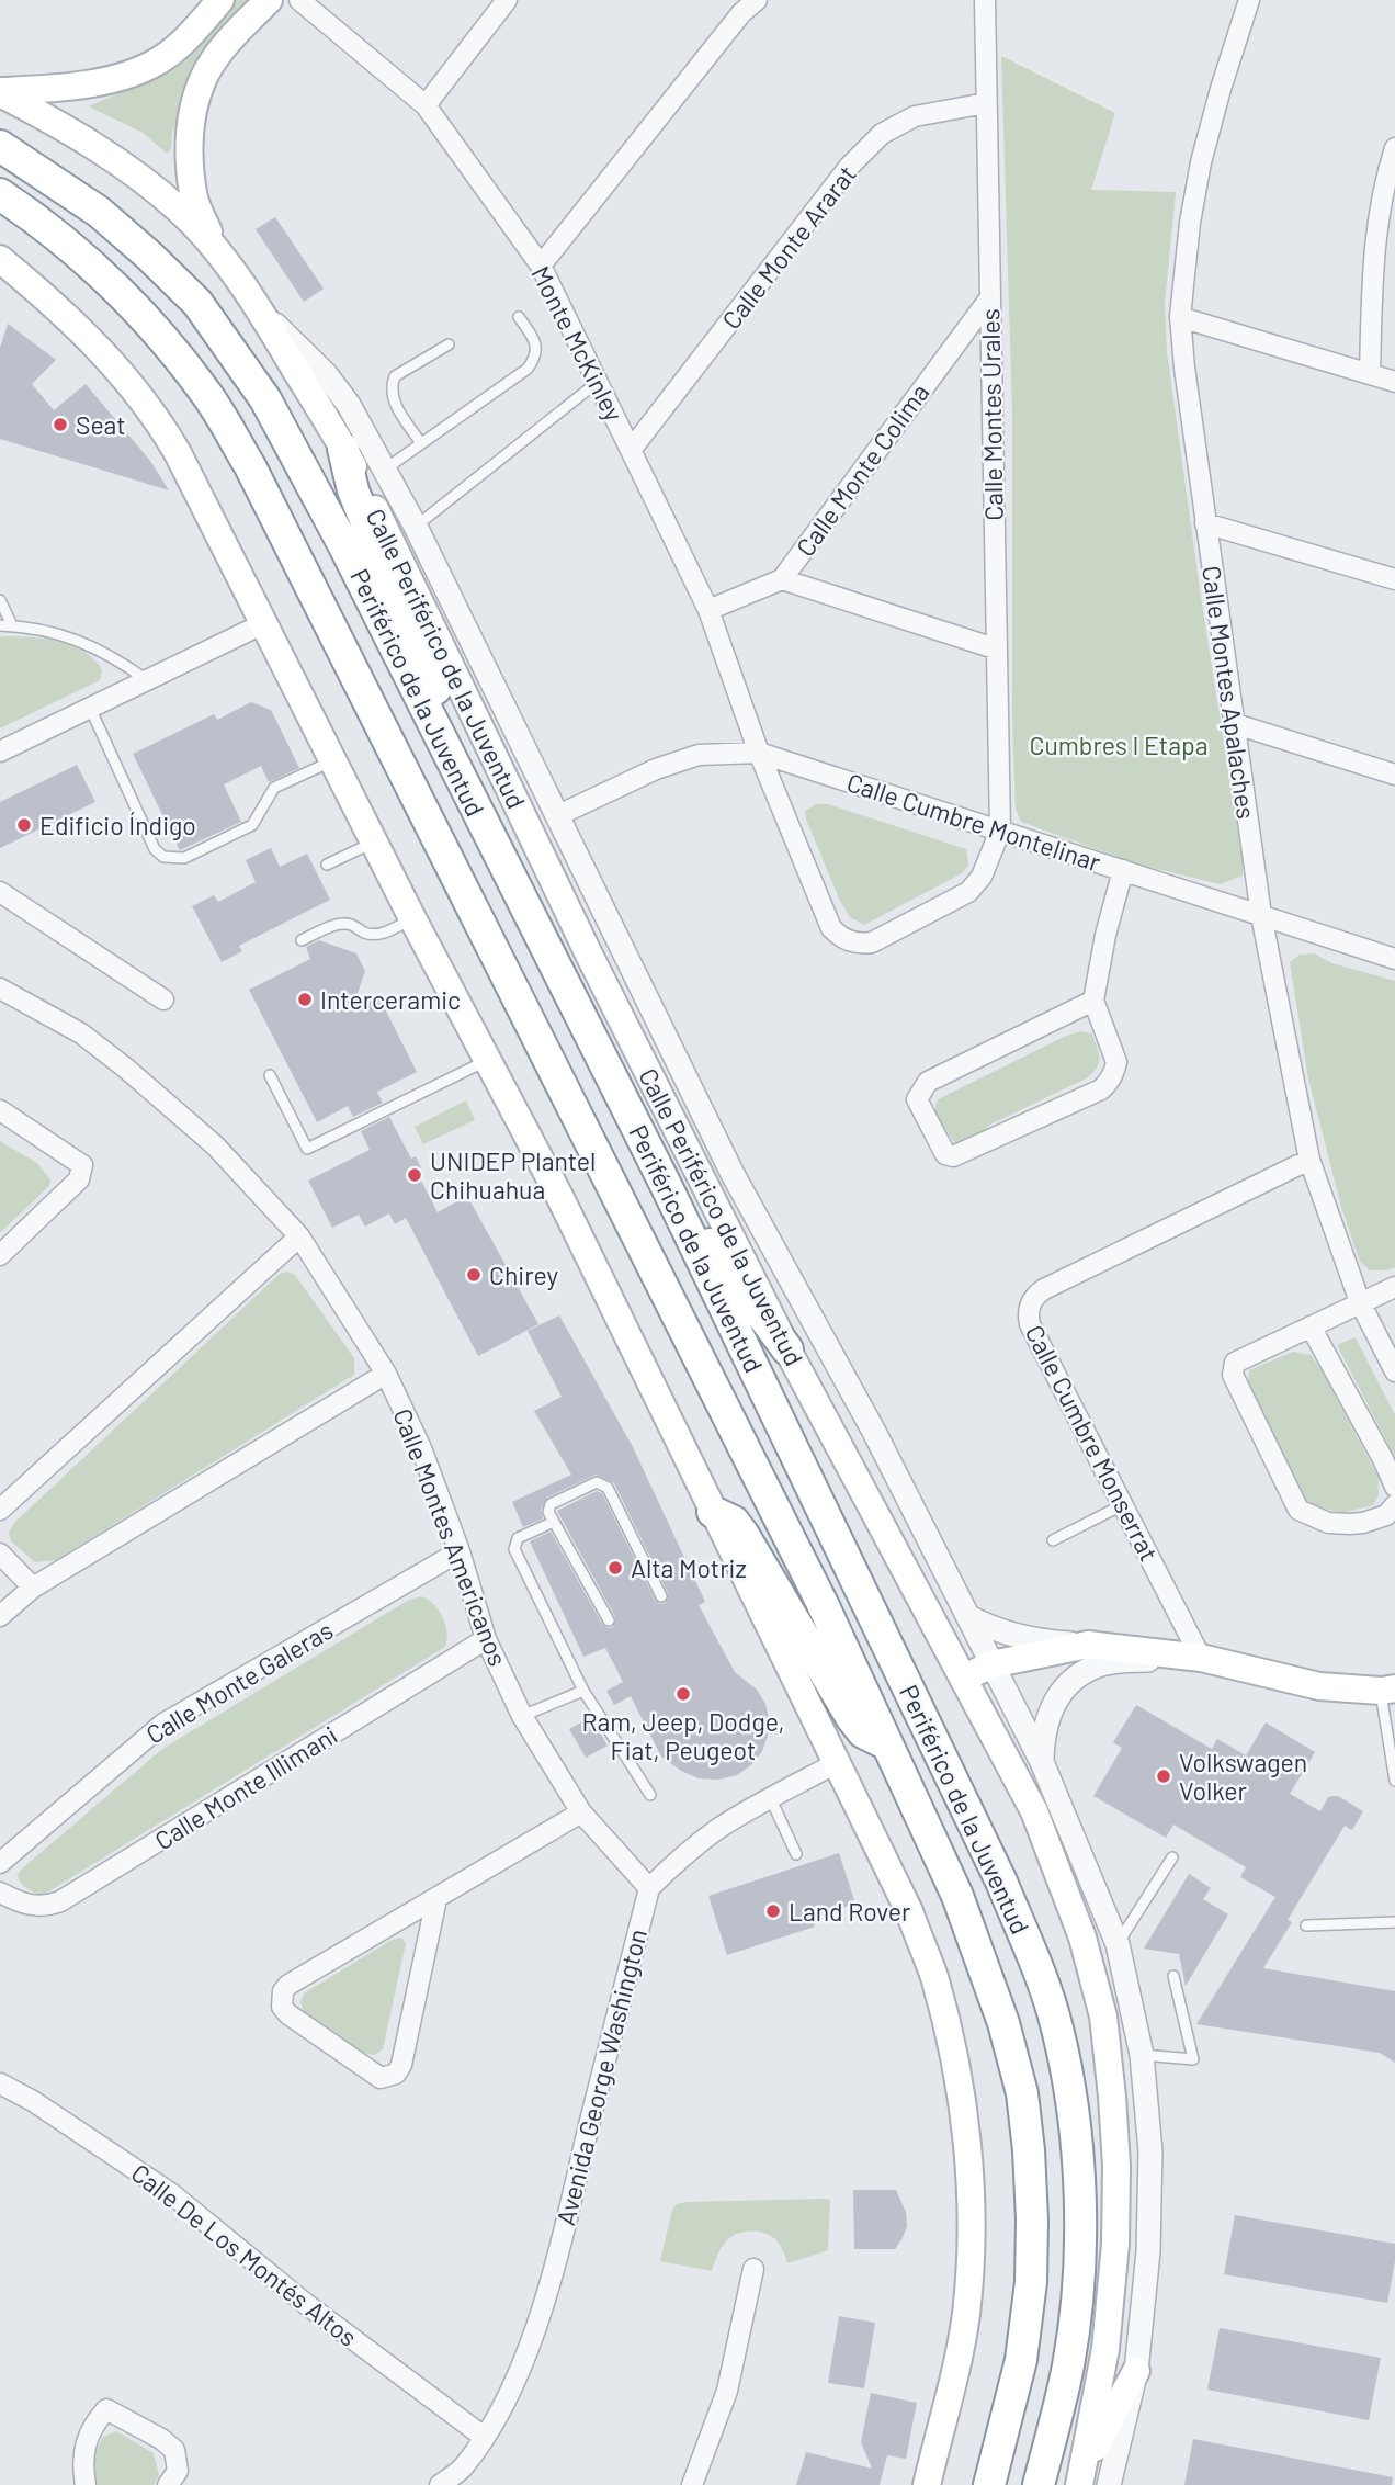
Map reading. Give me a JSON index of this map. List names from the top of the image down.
{
  "streets": {
    "highway": ["Periférico de la Juventud"],
    "main road": ["Calle Periférico de la Juventud"],
    "street": [
      "Calle Monte Ararat",
      "Monte McKinley",
      "Calle Montes Urales",
      "Calle Monte Colima",
      "Calle Montes Apalaches",
      "Calle Cumbre Montelinar",
      "Calle Cumbre Monserrat",
      "Calle Montes Americanos",
      "Calle Monte Galeras",
      "Calle Monte Illimani",
      "Avenida George Washington",
      "Calle De Los Montés Altos"
    ]
  },
  "crossings": [
    ["Calle Monte Ararat", "Monte McKinley"],
    ["Calle Monte Ararat", "Calle Montes Urales"],
    ["Monte McKinley", "Calle Montes Urales"],
    ["Monte McKinley", "Calle Monte Colima"],
    ["Monte McKinley", "Calle Cumbre Montelinar"],
    ["Calle Montes Urales", "Calle Monte Colima"],
    ["Calle Montes Urales", "Calle Cumbre Montelinar"],
    ["Calle Montes Apalaches", "Calle Cumbre Montelinar"],
    ["Calle Montes Apalaches", "Calle Cumbre Monserrat"],
    ["Calle Montes Americanos", "Calle Monte Galeras"],
    ["Calle Montes Americanos", "Calle Monte Illimani"],
    ["Calle Montes Americanos", "Avenida George Washington"],
    ["Avenida George Washington", "Calle De Los Montés Altos"]
  ],
  "parks": ["Cumbres I Etapa"],
  "places": [
    "Seat",
    "Edificio Índigo",
    "Interceramic",
    "UNIDEP Plantel Chihuahua",
    "Chirey",
    "Alta Motriz",
    "Ram, Jeep, Dodge, Fiat, Peugeot",
    "Volkswagen Volker",
    "Land Rover"
  ]
}
